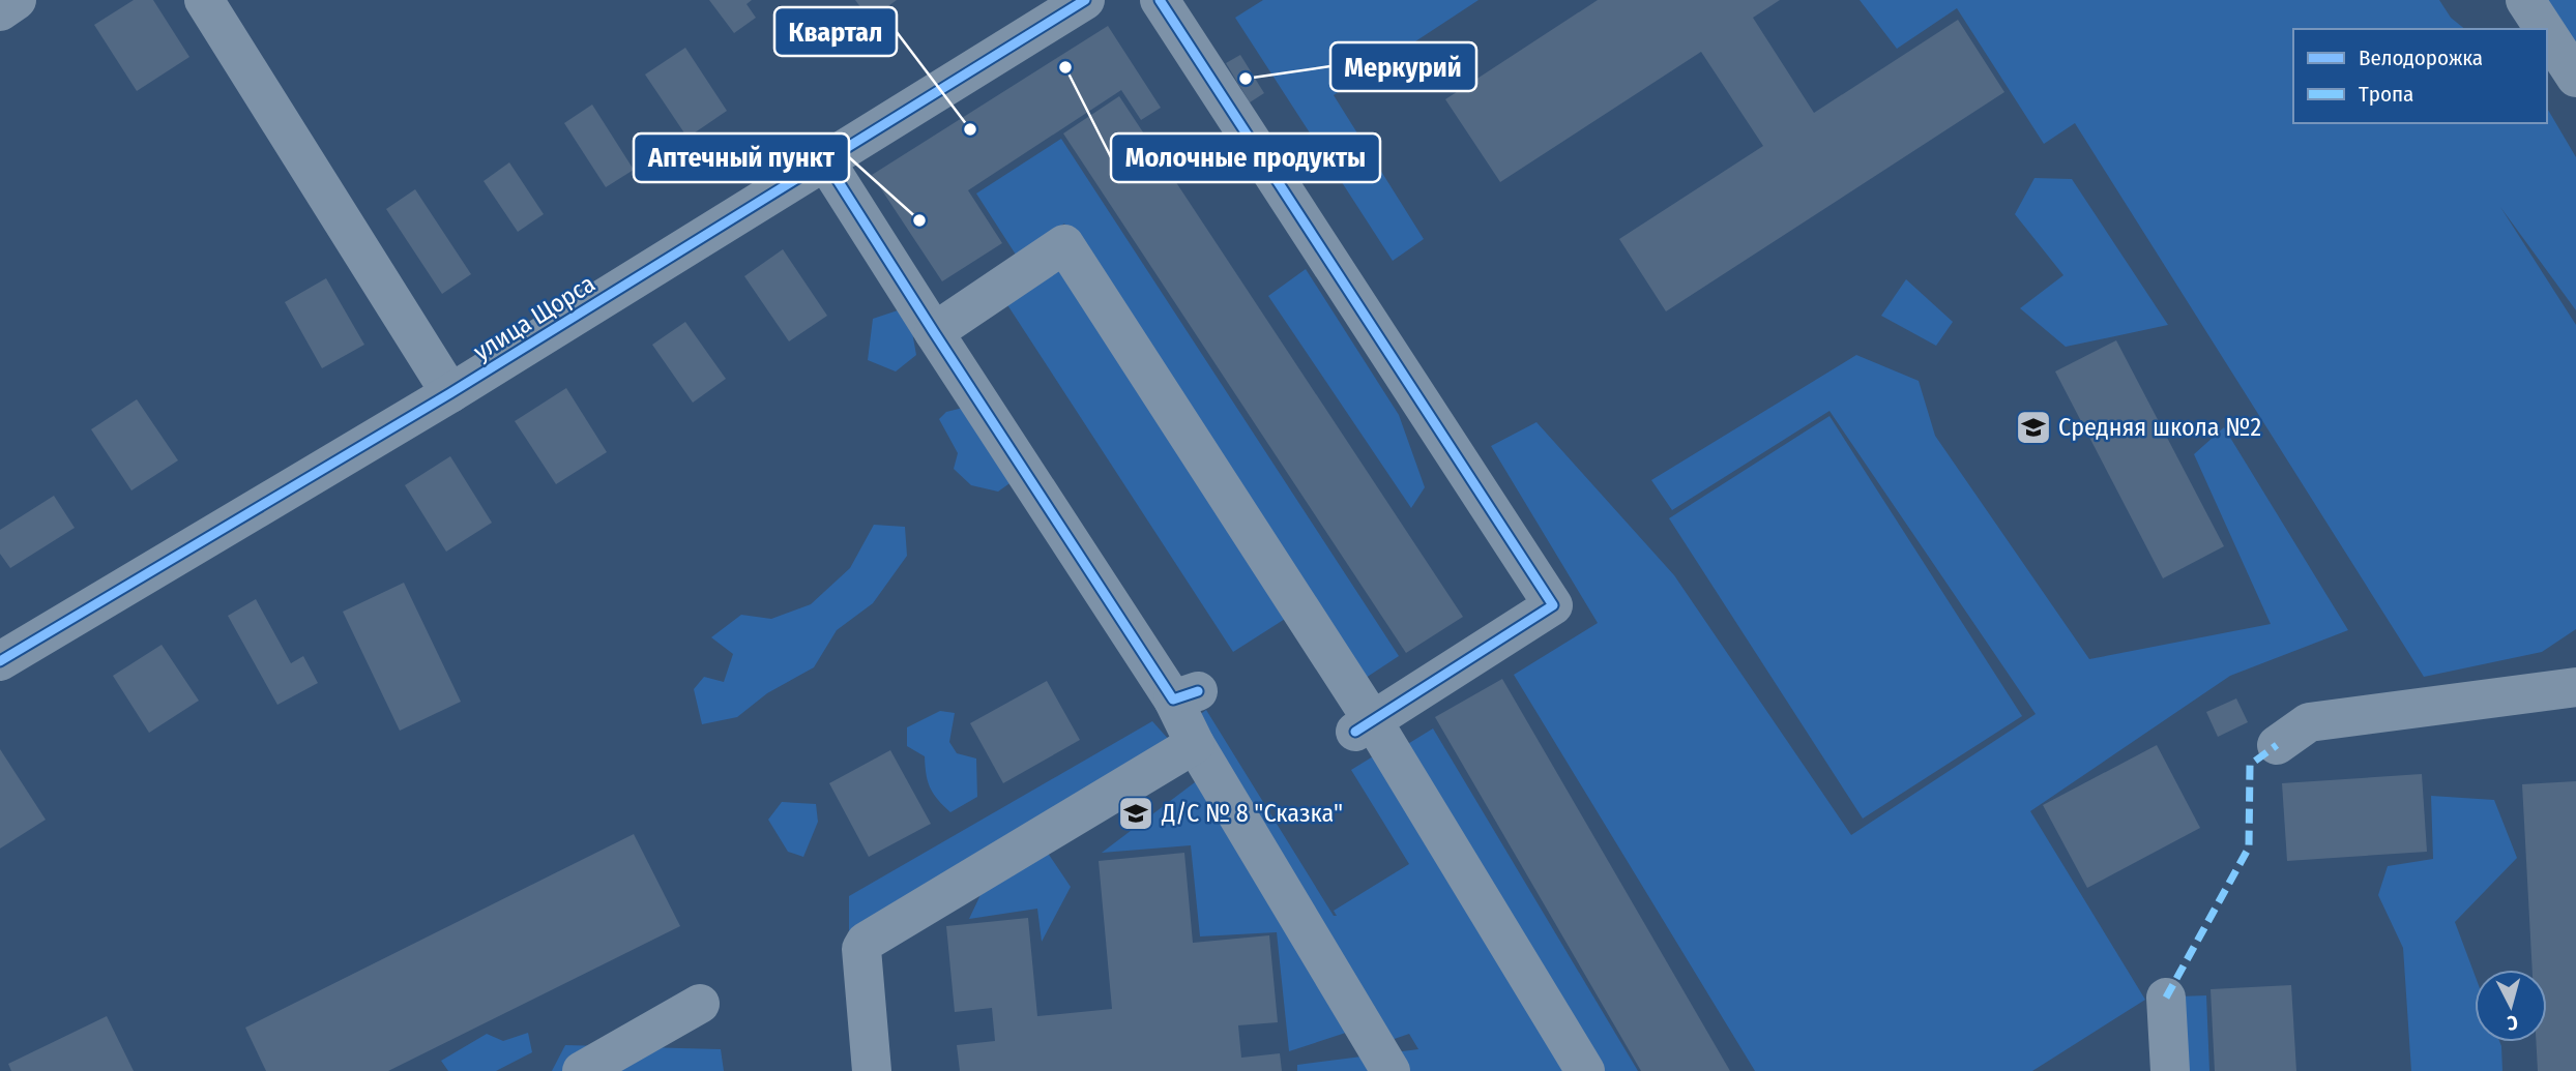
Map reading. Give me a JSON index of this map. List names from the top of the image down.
{
  "streets": {
    "street": ["улица Щорса"]
  },
  "places": {
    "other": [
      "Молочные продукты",
      "Меркурий",
      "Квартал",
      "Аптечный пункт"
    ],
    "school or university": ["Средняя школа №2", "Д/С № 8 \"Сказка\""]
  },
  "legend": ["Велодорожка", "Тропа"],
  "north": "bottom"
}
